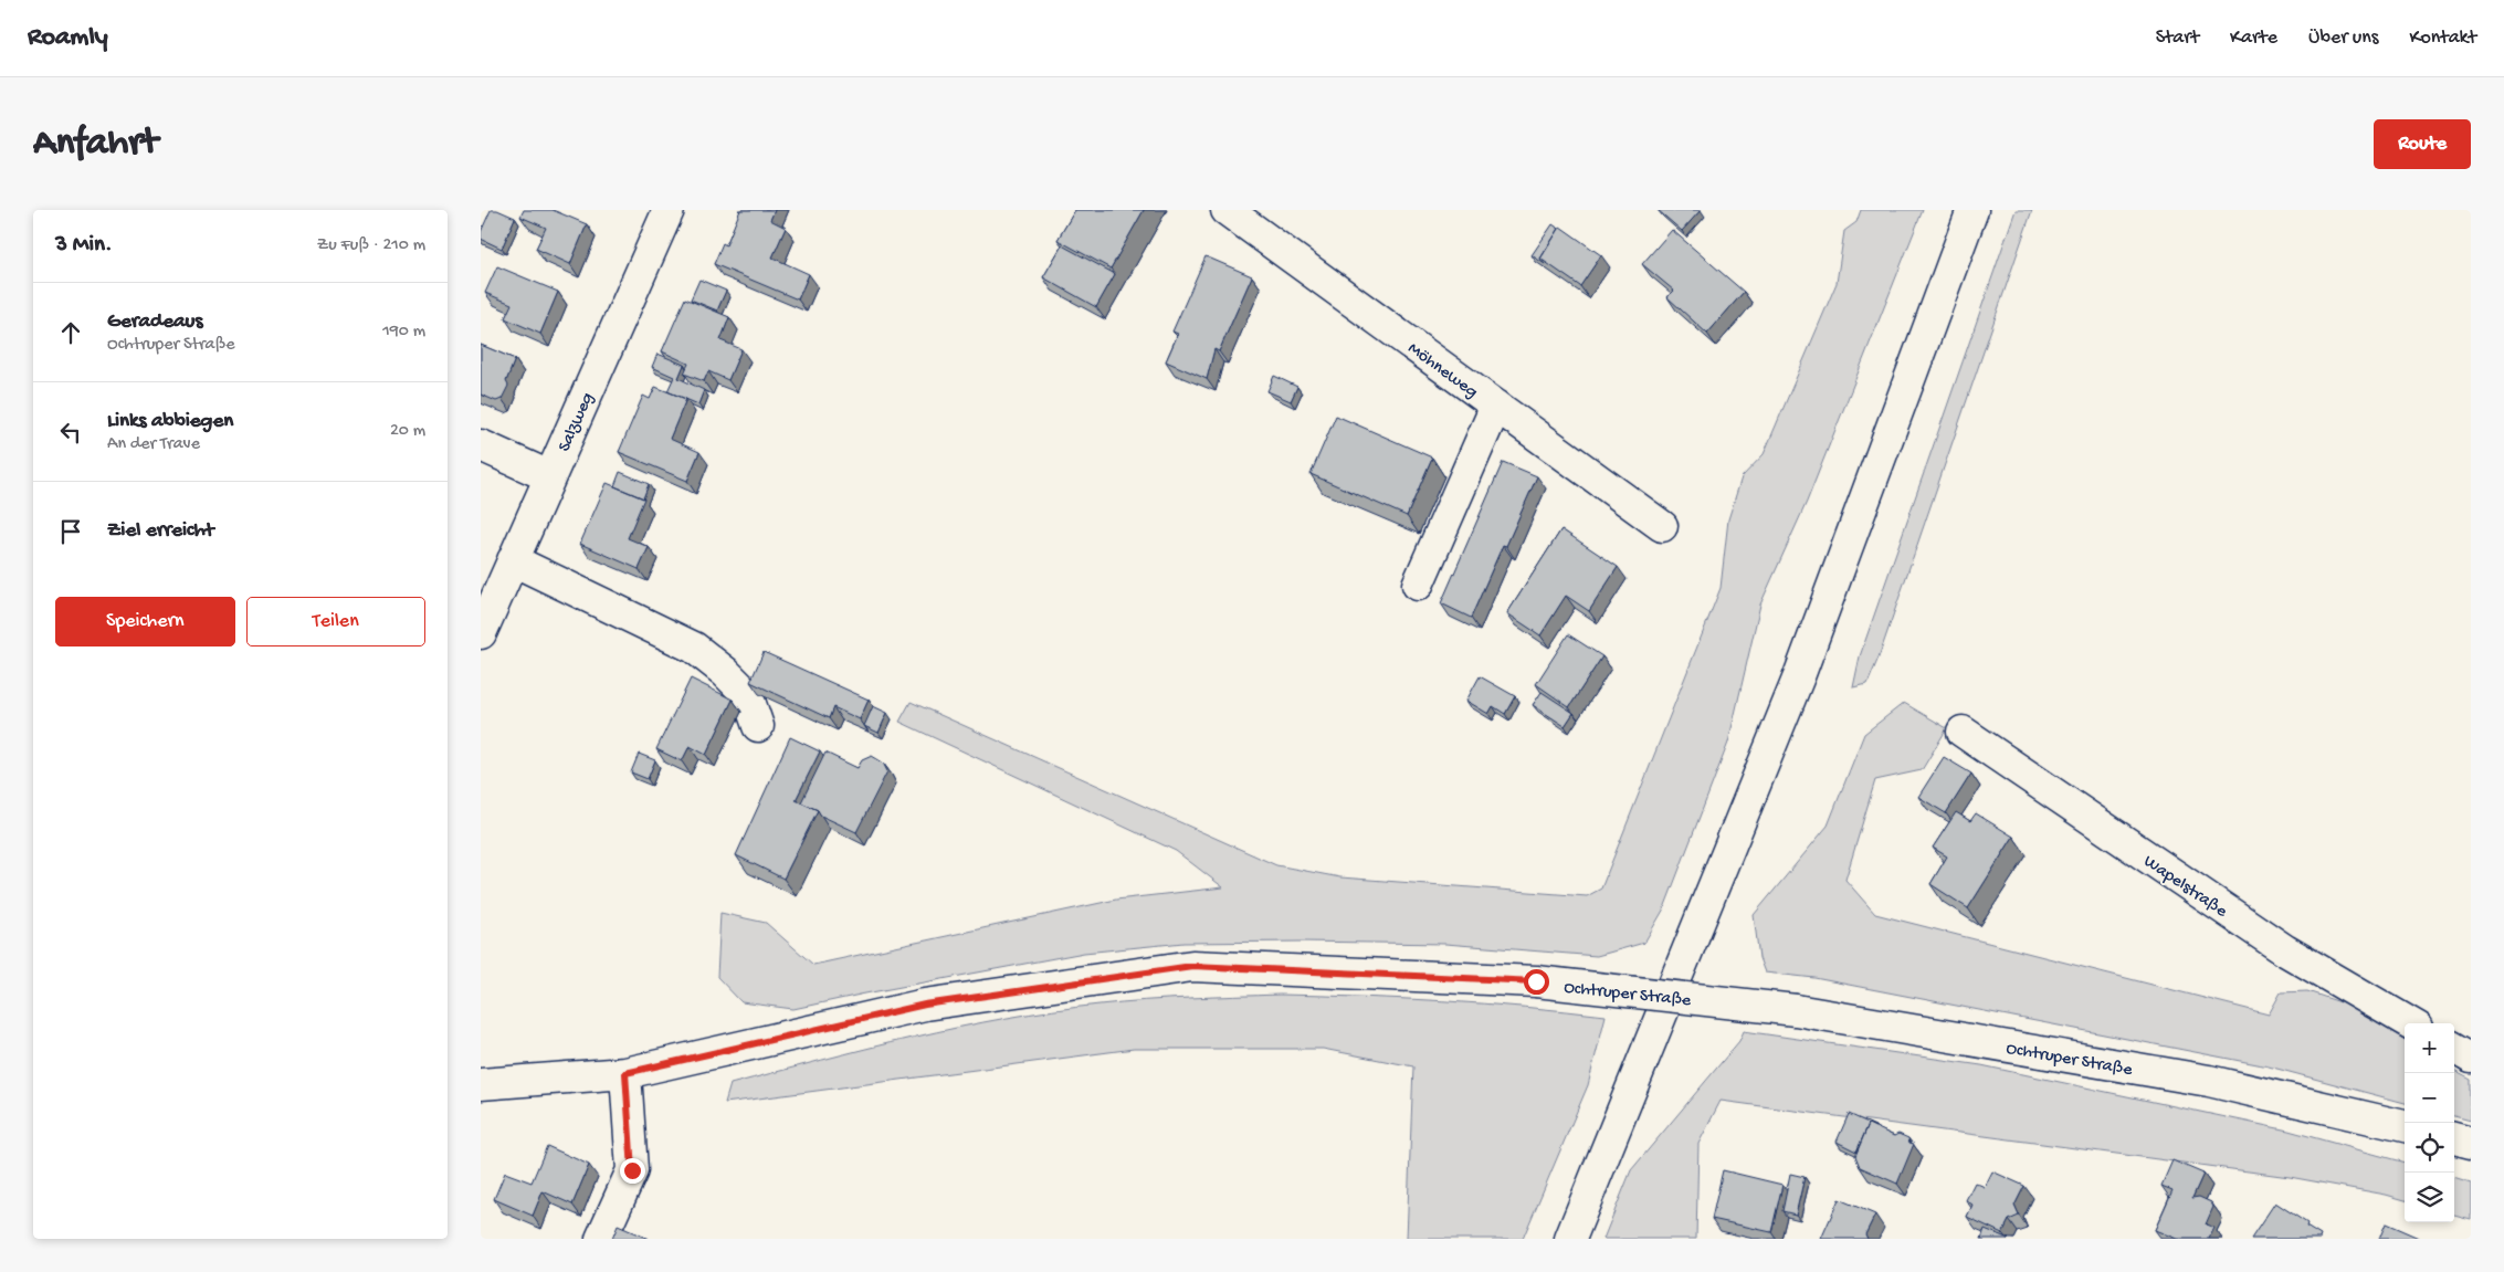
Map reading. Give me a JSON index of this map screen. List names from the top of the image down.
{
  "streets": {
    "main road": [
      "Möhneweg",
      "Salzweg",
      "Wapelstraße",
      "Ochtruper Straße"
    ]
  },
  "page": {
    "header": "Roamly",
    "nav": [
      "Start",
      "Karte",
      "Über uns",
      "Kontakt"
    ],
    "buttons": [
      "Route",
      ["Speichern", "Teilen"]
    ],
    "title": "Anfahrt",
    "heading": ["3 Min.", "Zu Fuß · 210 m"],
    "list": [
      ["Geradeaus", "Ochtruper Straße", "190 m"],
      ["Links abbiegen", "An der Trave", "20 m"],
      "Ziel erreicht"
    ],
    "map_buttons": ["+", "−"]
  }
}
